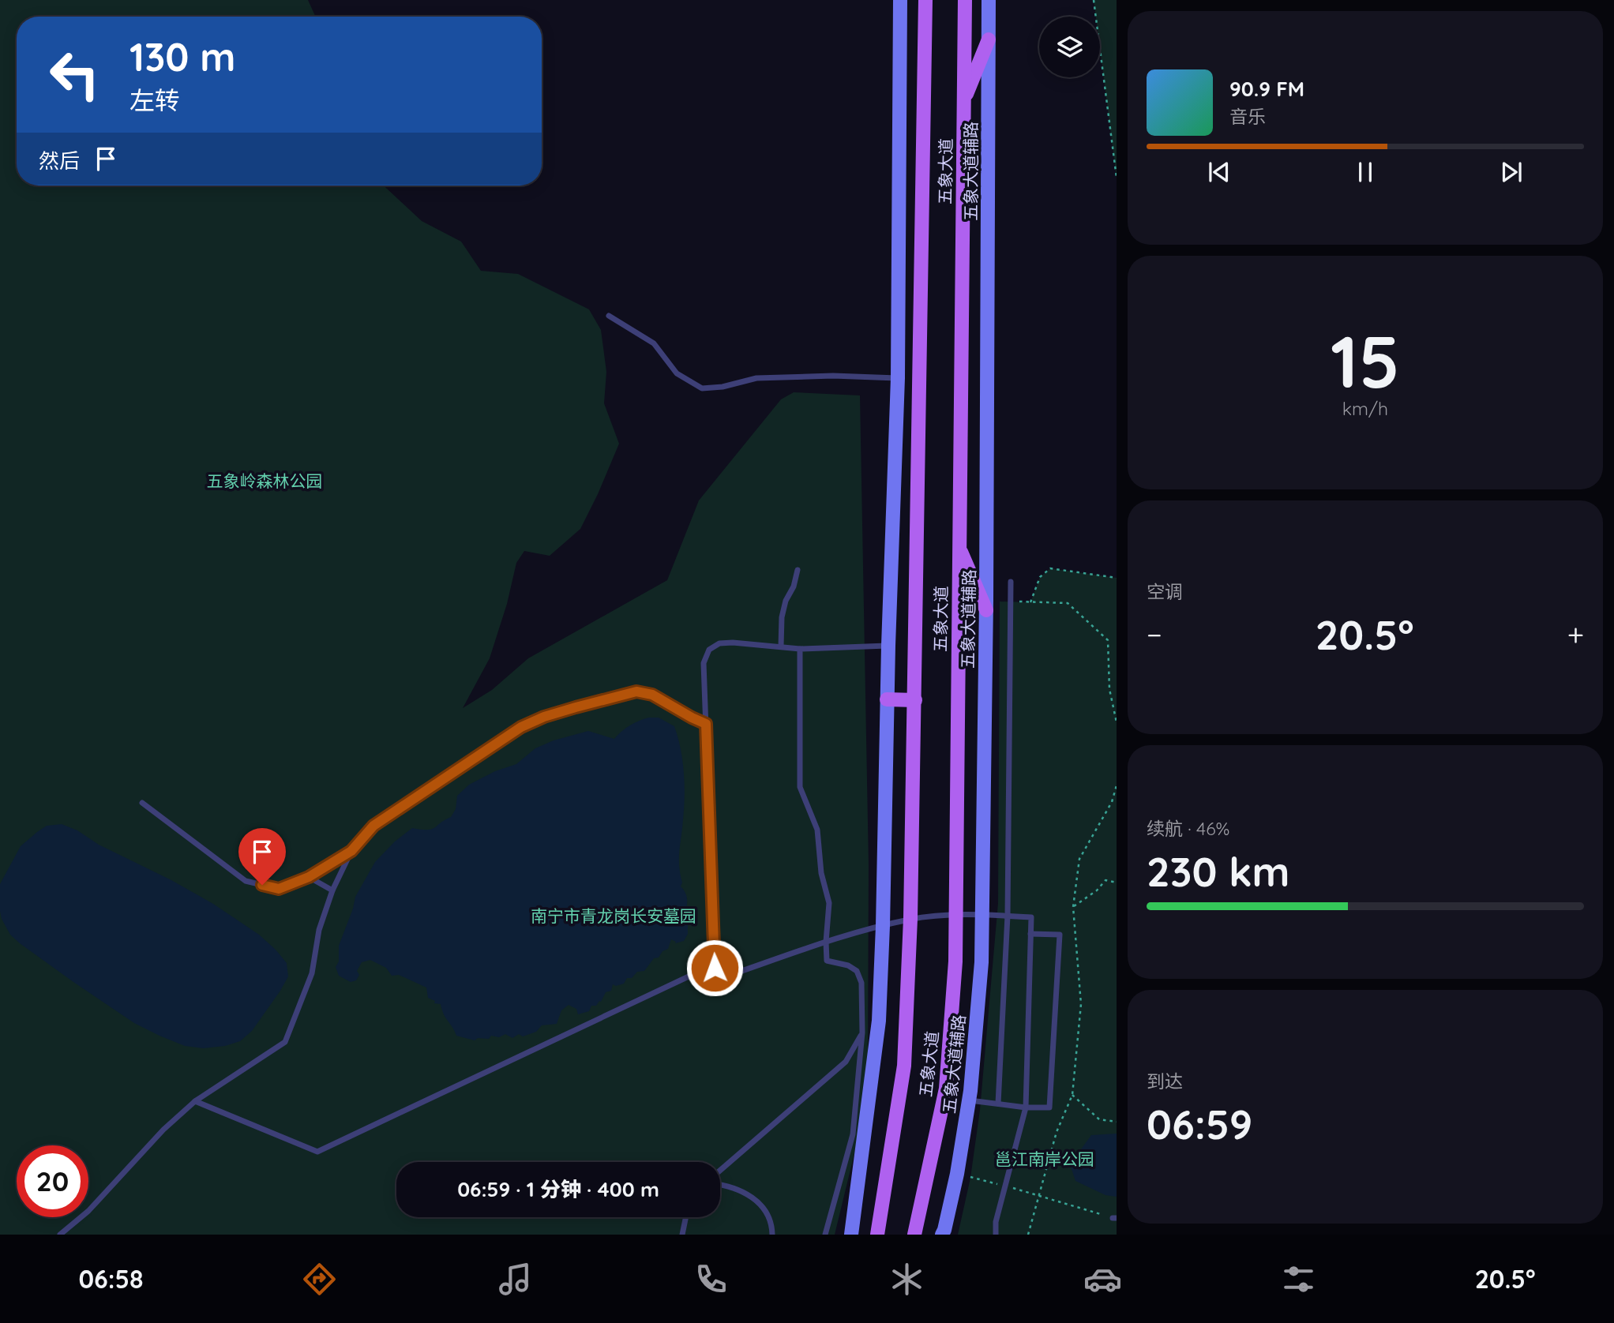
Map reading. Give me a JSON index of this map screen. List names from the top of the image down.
{
  "streets": {
    "main road": ["五象大道"],
    "street": ["五象大道辅路"]
  },
  "parks": ["五象岭森林公园", "南宁市青龙岗长安墓园", "邕江南岸公园"],
  "page": {
    "turn": ["130 m", "左转"],
    "song": ["90.9 FM", "音乐"],
    "then": "然后",
    "tile": [
      ["15", "km/h"],
      "空调",
      ["续航 · 46%", "230 km"],
      ["到达", "06:59"]
    ],
    "heat": ["−", "20.5°", "+"],
    "limit": "20",
    "trip": "06:59 · 1 分钟 · 400 m",
    "tabs": ["06:58", "20.5°"]
  }
}
